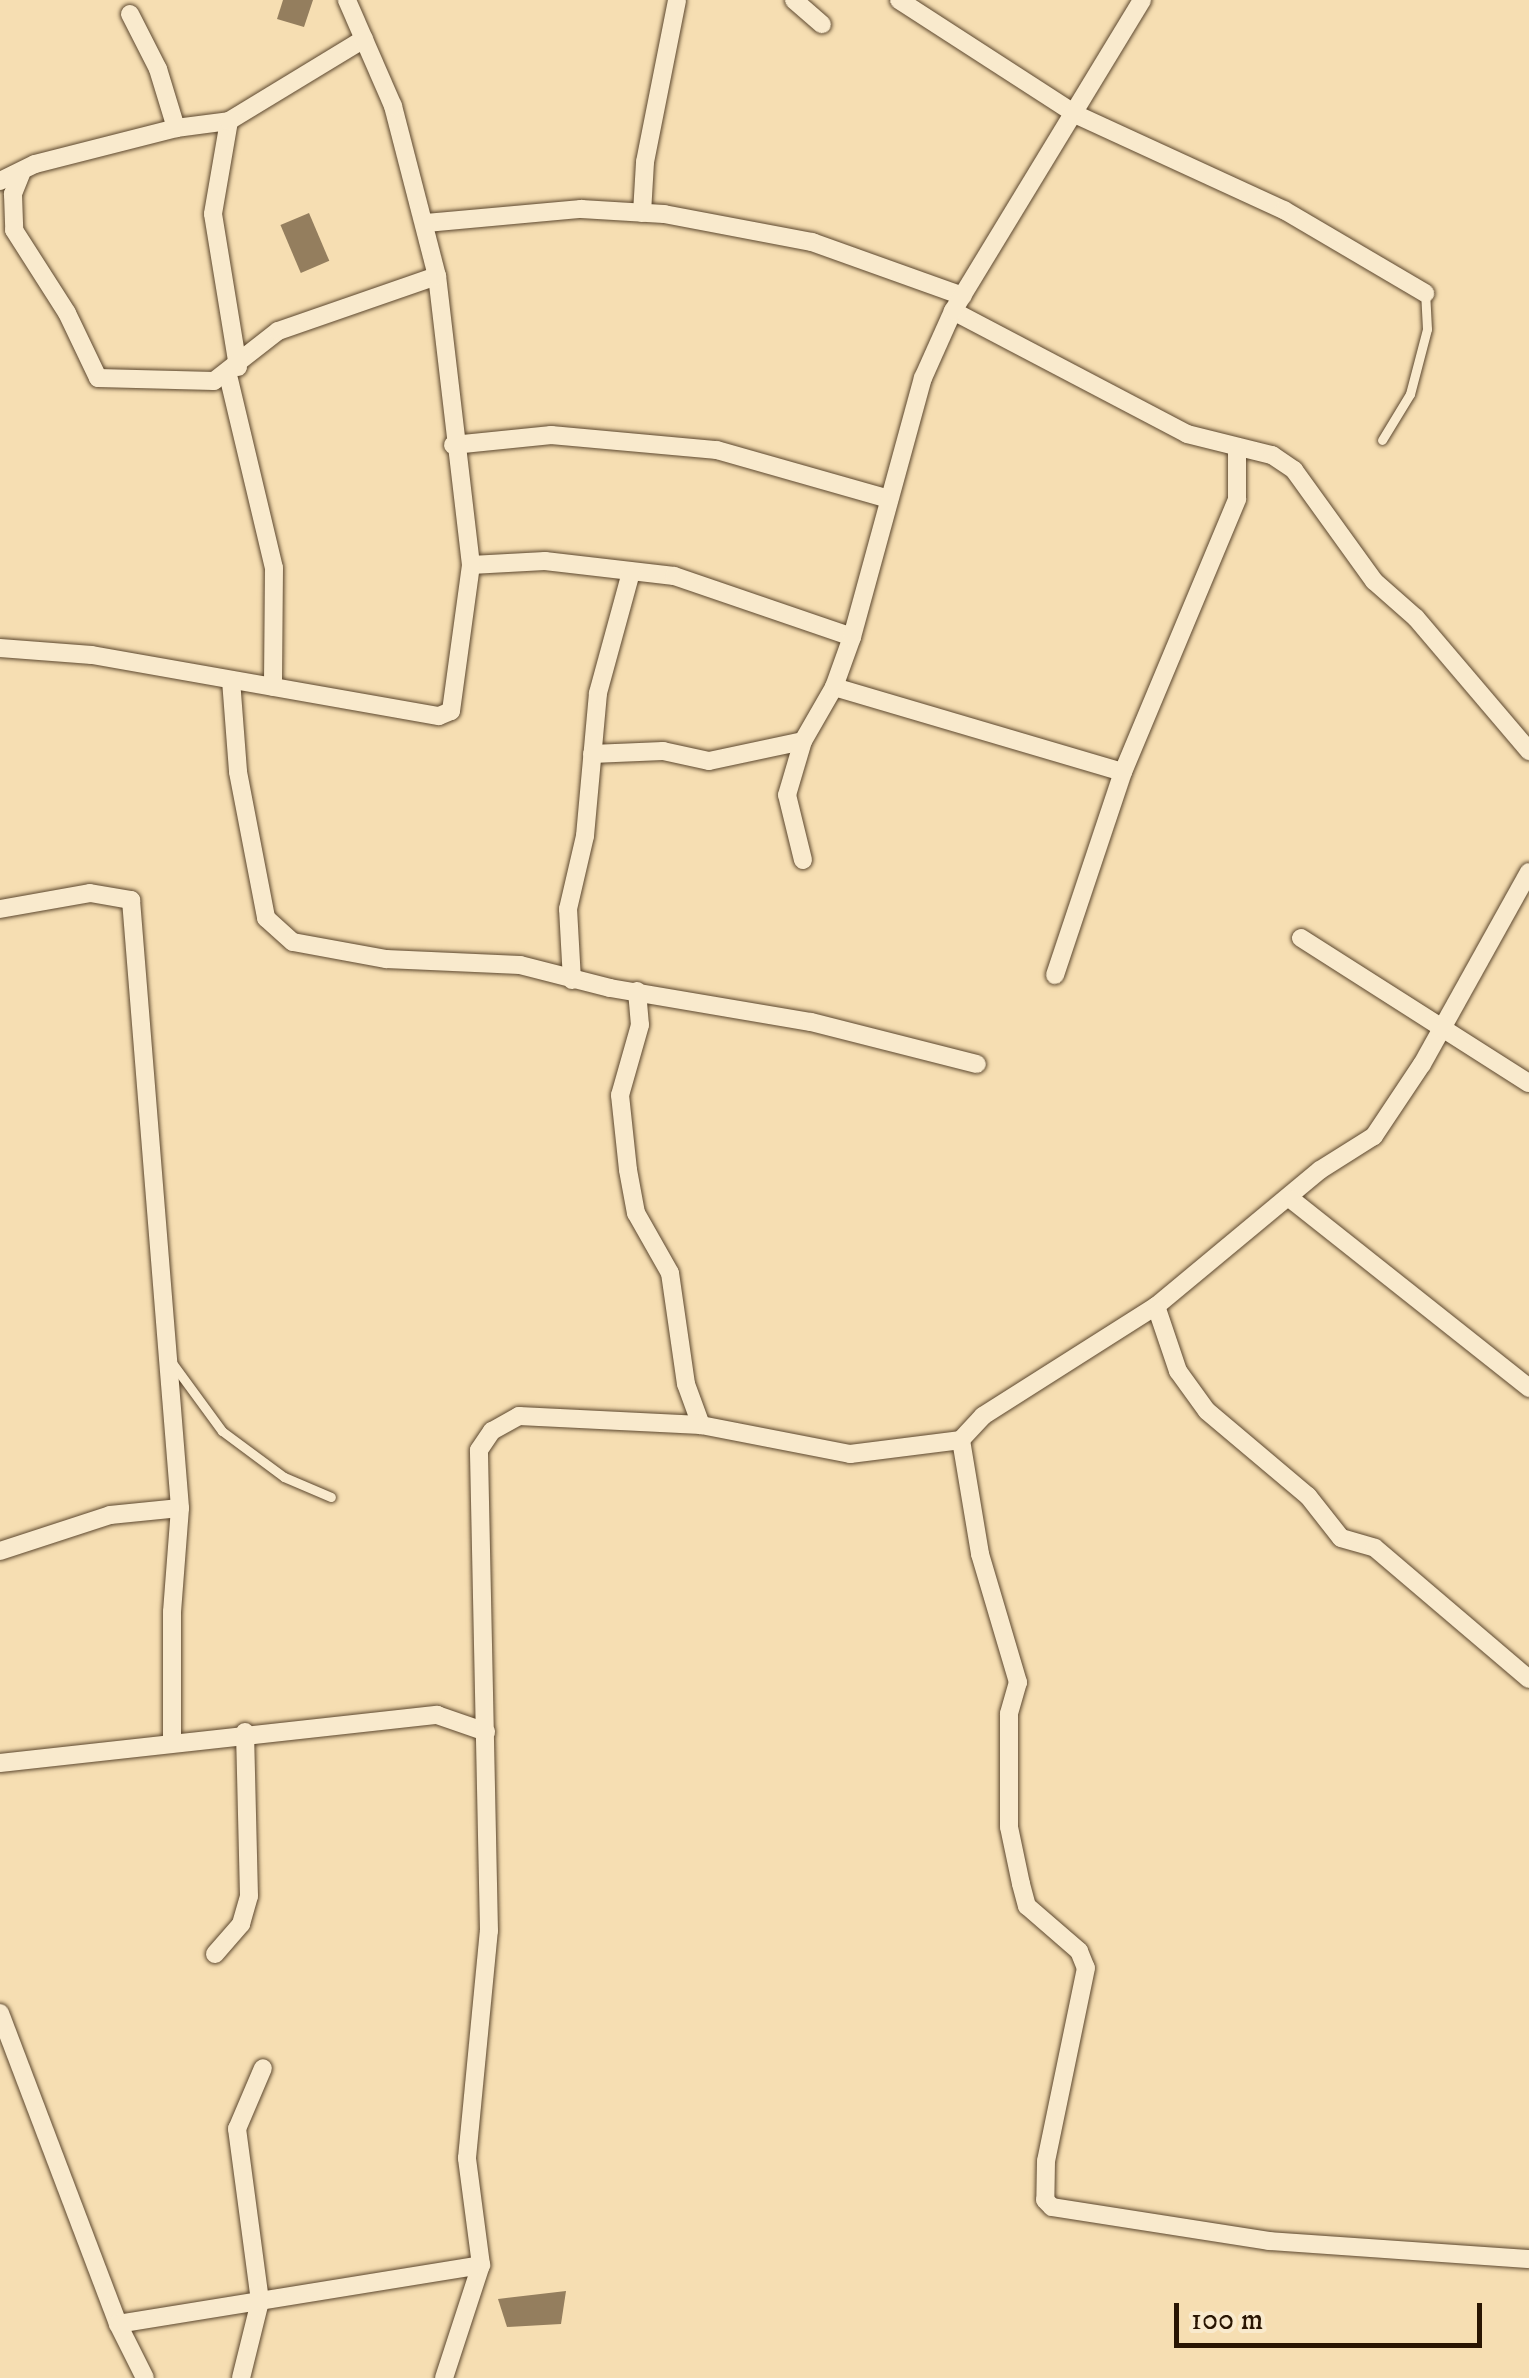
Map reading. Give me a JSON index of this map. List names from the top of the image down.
{
  "scale_bar": "100 m"
}
